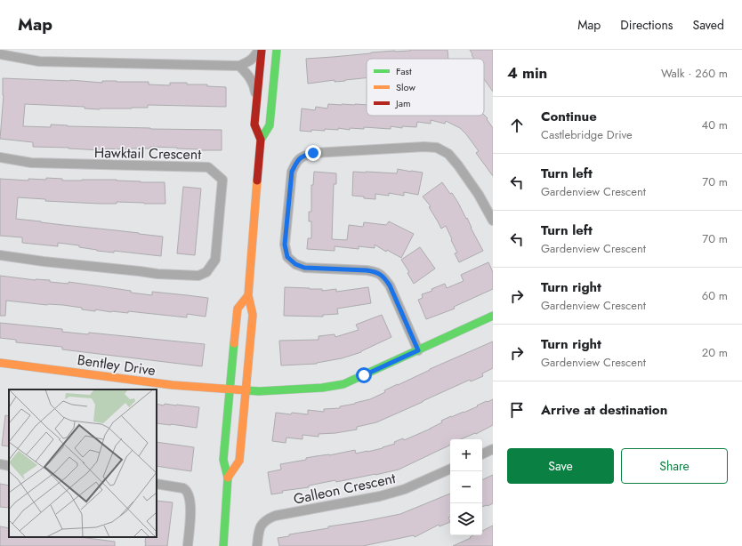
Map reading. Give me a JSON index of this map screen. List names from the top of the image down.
{
  "streets": {
    "main road": ["Bentley Drive"],
    "street": ["Hawktail Crescent", "Galleon Crescent"]
  },
  "legend": ["Fast", "Slow", "Jam"],
  "page": {
    "header": "Map",
    "nav": ["Map", "Directions", "Saved"],
    "heading": ["4 min", "Walk · 260 m"],
    "list": [
      ["Continue", "Castlebridge Drive", "40 m"],
      ["Turn left", "Gardenview Crescent", "70 m"],
      ["Turn left", "Gardenview Crescent", "70 m"],
      ["Turn right", "Gardenview Crescent", "60 m"],
      ["Turn right", "Gardenview Crescent", "20 m"],
      "Arrive at destination"
    ],
    "buttons": ["Save", "Share"],
    "map_buttons": ["+", "−"]
  }
}
